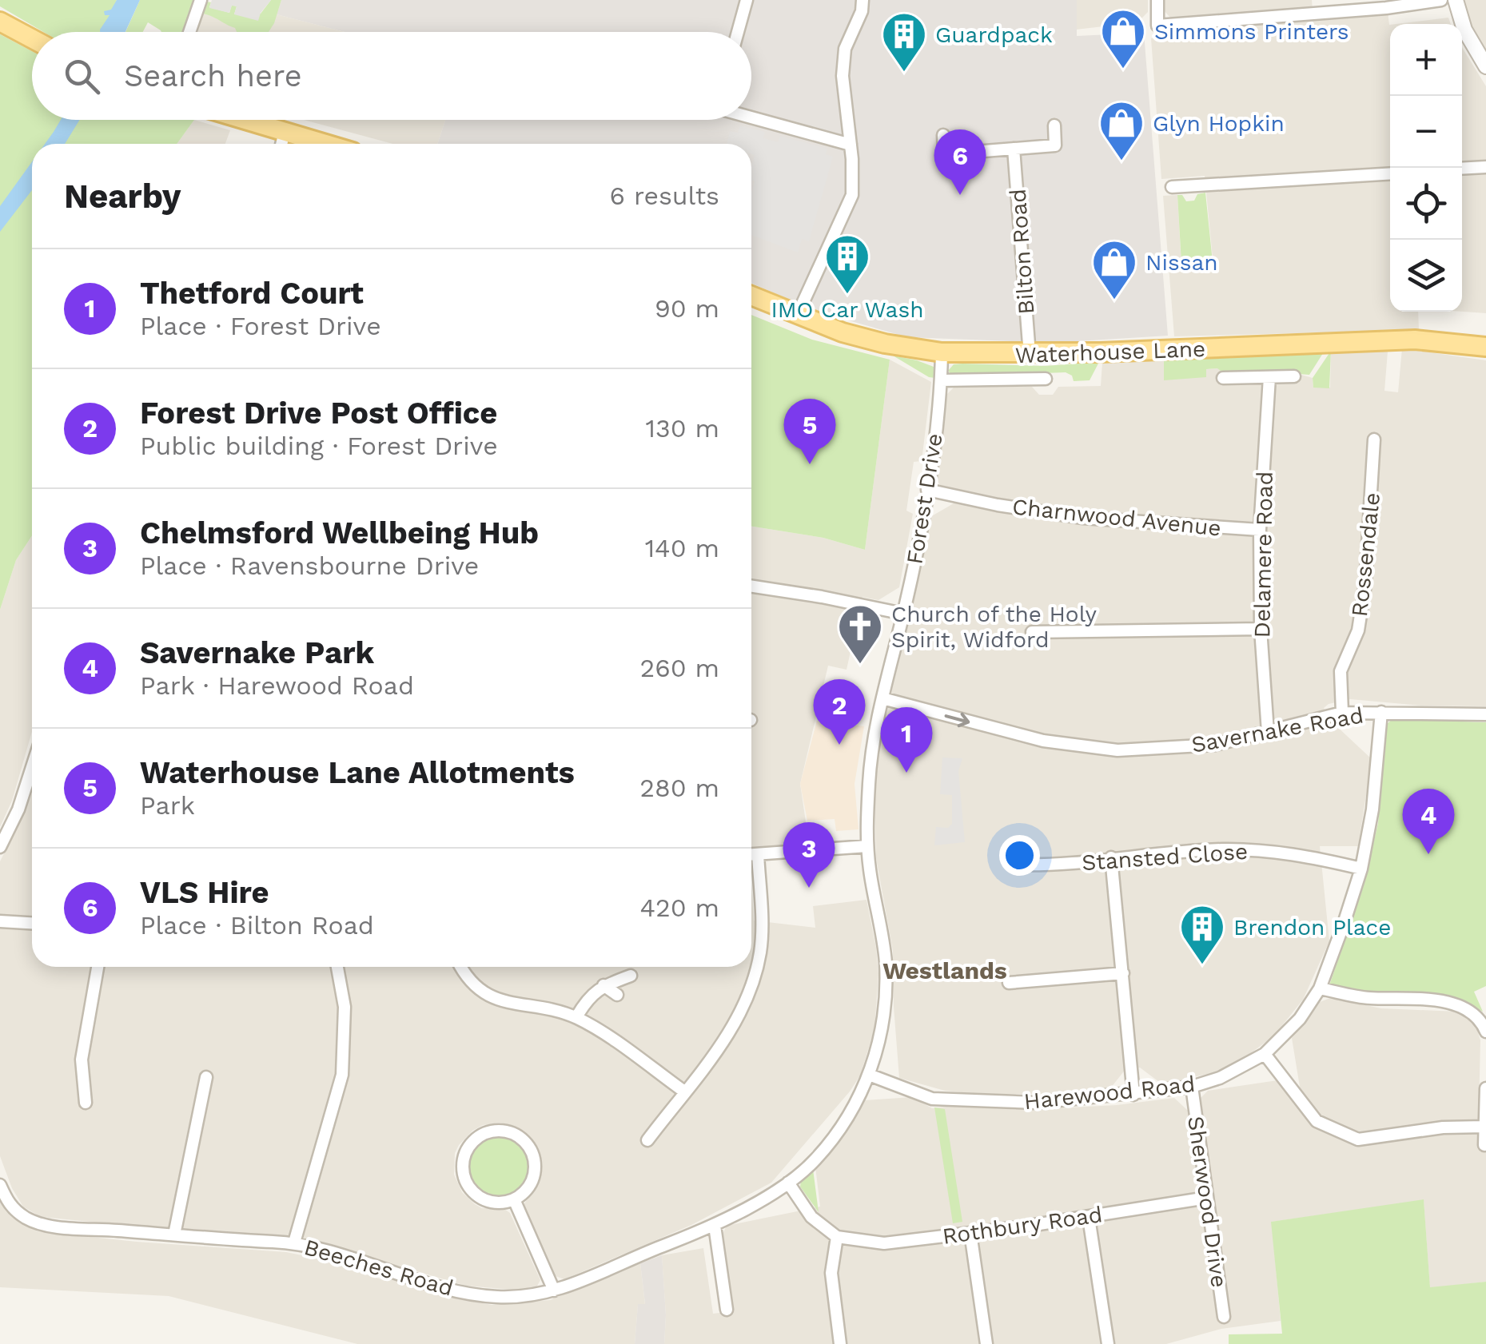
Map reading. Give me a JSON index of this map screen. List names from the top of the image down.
{
  "streets": {
    "main road": ["Waterhouse Lane"],
    "street": [
      "Bilton Road",
      "Forest Drive",
      "Charnwood Avenue",
      "Delamere Road",
      "Rossendale",
      "Savernake Road",
      "Stansted Close",
      "Harewood Road",
      "Sherwood Drive",
      "Rothbury Road",
      "Beeches Road"
    ]
  },
  "crossings": [
    ["Bilton Road", "Waterhouse Lane"],
    ["Waterhouse Lane", "Forest Drive"],
    ["Forest Drive", "Charnwood Avenue"],
    ["Forest Drive", "Savernake Road"],
    ["Forest Drive", "Harewood Road"],
    ["Forest Drive", "Beeches Road"],
    ["Charnwood Avenue", "Delamere Road"],
    ["Delamere Road", "Savernake Road"],
    ["Rossendale", "Savernake Road"],
    ["Savernake Road", "Harewood Road"],
    ["Stansted Close", "Harewood Road"],
    ["Harewood Road", "Sherwood Drive"],
    ["Sherwood Drive", "Rothbury Road"]
  ],
  "one_way": ["Savernake Road"],
  "districts": ["Westlands"],
  "places": {
    "shop": ["Simmons Printers", "Glyn Hopkin", "Nissan"],
    "building": ["Guardpack", "IMO Car Wash", "Brendon Place"],
    "church": ["Church of the Holy Spirit, Widford"]
  },
  "page": {
    "map_buttons": ["+", "−"],
    "search": "Search here",
    "pins": [
      "6",
      "5",
      "2",
      "1",
      "4",
      "3"
    ],
    "heading": ["Nearby", "6 results"],
    "list": [
      {
        "mark": "1",
        "name": "Thetford Court",
        "note": "Place · Forest Drive",
        "value": "90 m"
      },
      {
        "mark": "2",
        "name": "Forest Drive Post Office",
        "note": "Public building · Forest Drive",
        "value": "130 m"
      },
      {
        "mark": "3",
        "name": "Chelmsford Wellbeing Hub",
        "note": "Place · Ravensbourne Drive",
        "value": "140 m"
      },
      {
        "mark": "4",
        "name": "Savernake Park",
        "note": "Park · Harewood Road",
        "value": "260 m"
      },
      {
        "mark": "5",
        "name": "Waterhouse Lane Allotments",
        "note": "Park",
        "value": "280 m"
      },
      {
        "mark": "6",
        "name": "VLS Hire",
        "note": "Place · Bilton Road",
        "value": "420 m"
      }
    ]
  }
}
